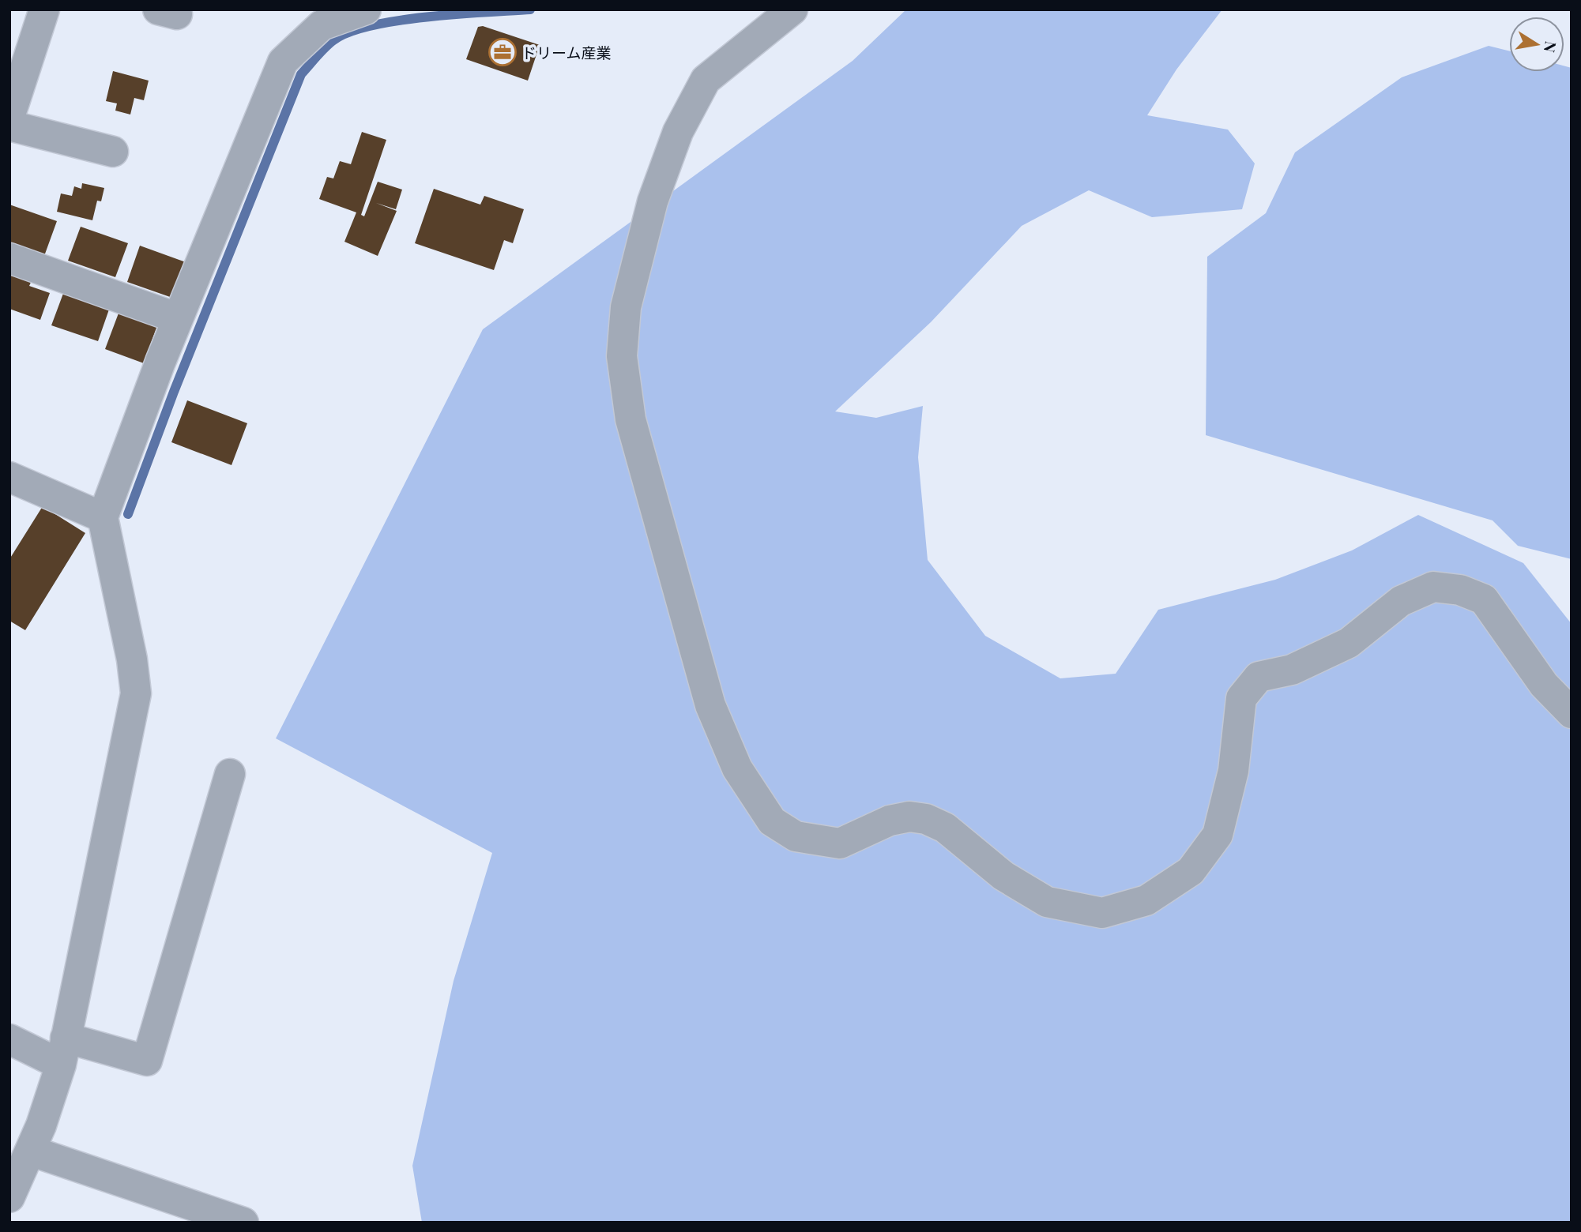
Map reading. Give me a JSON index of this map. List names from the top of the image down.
{
  "places": {
    "office": ["ドリーム産業"]
  },
  "north": "right"
}
